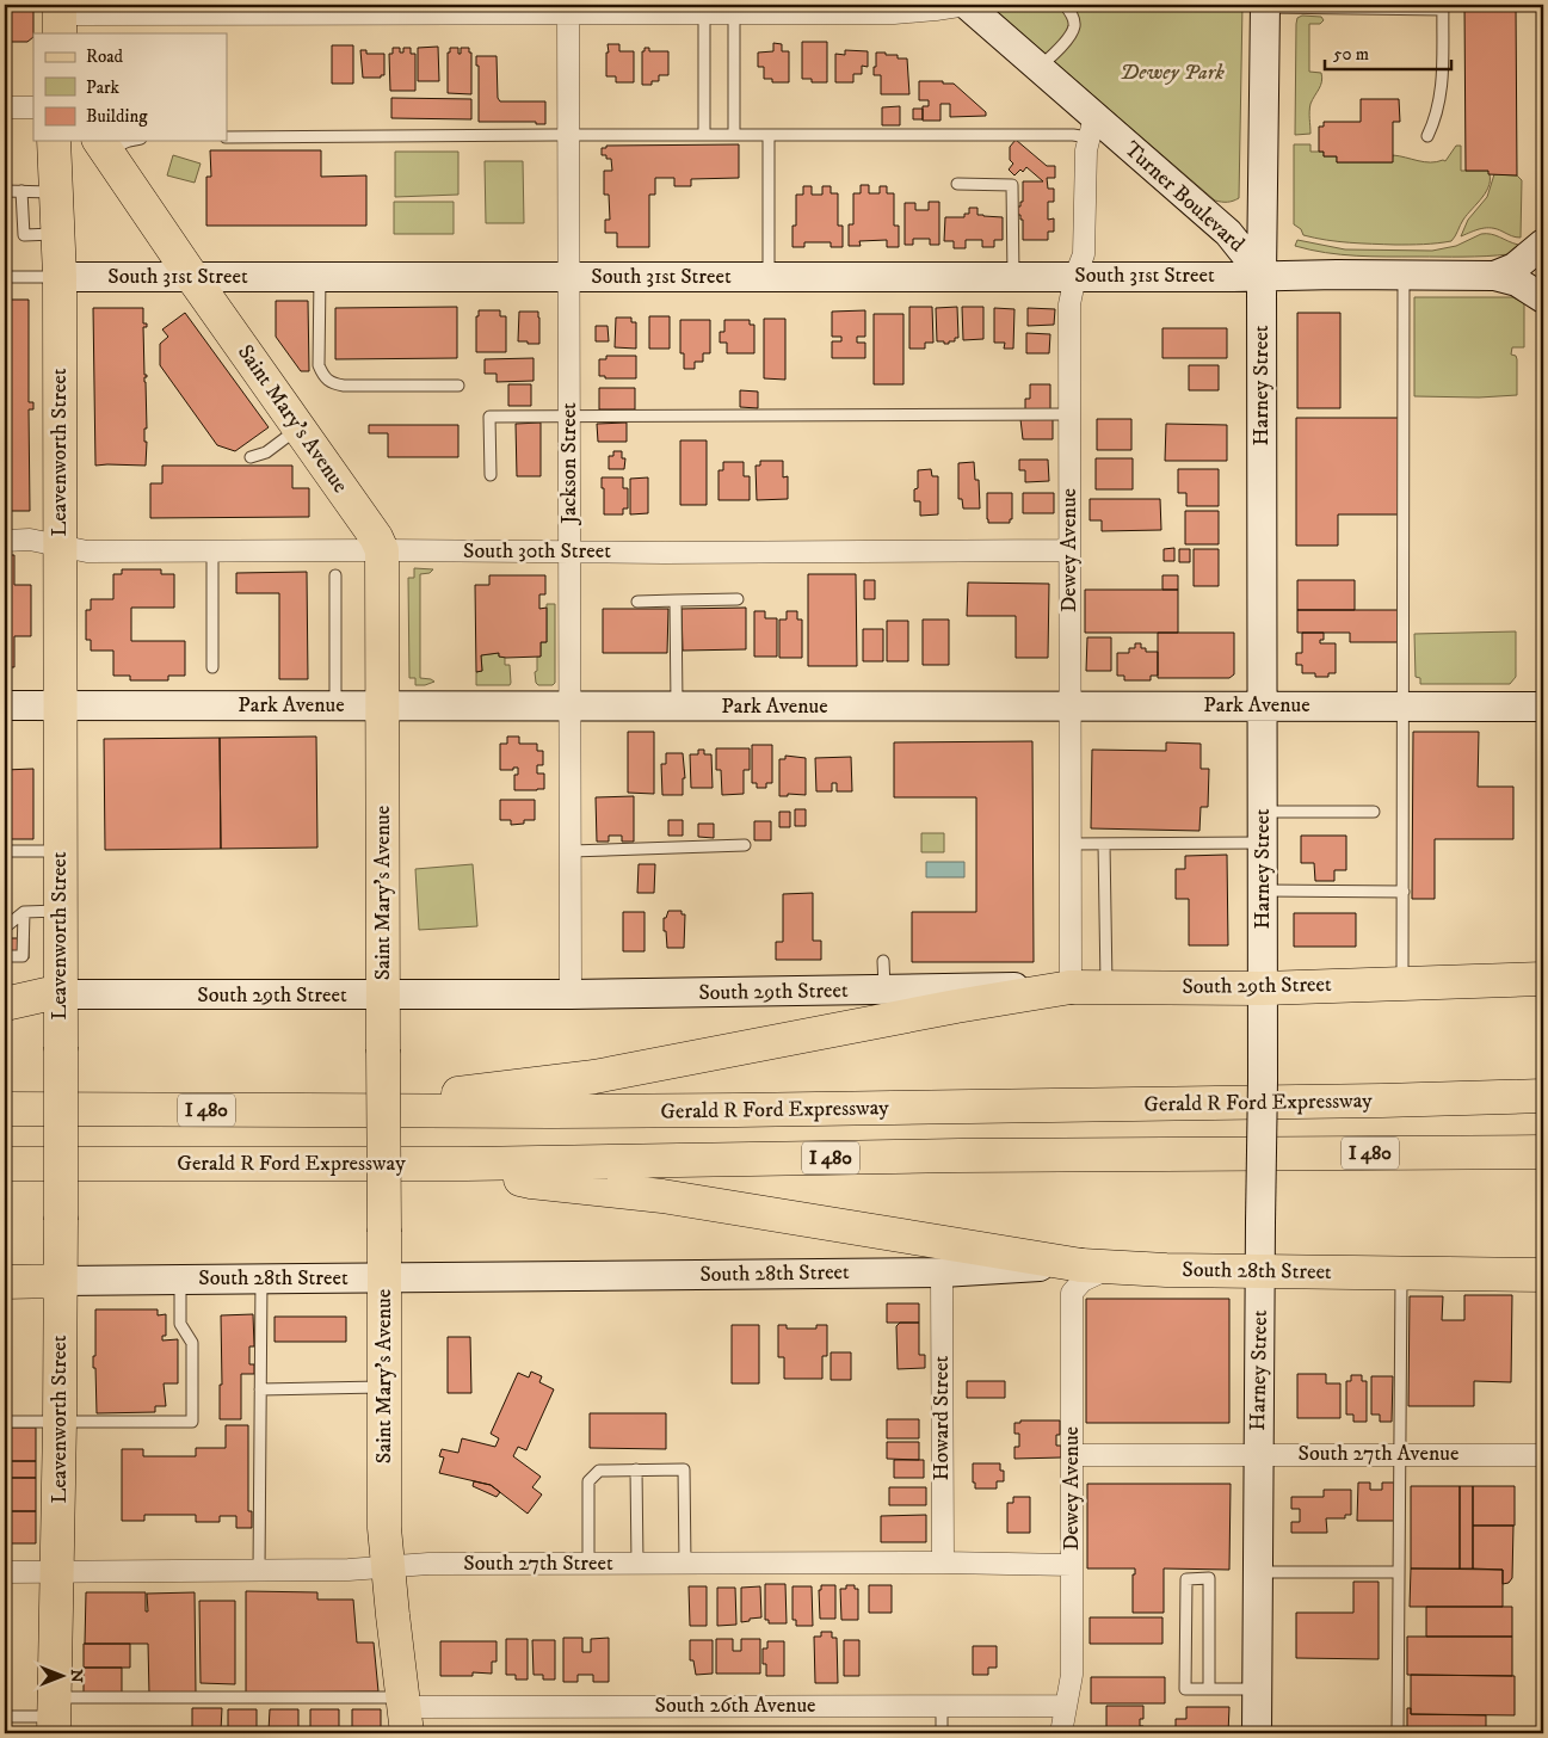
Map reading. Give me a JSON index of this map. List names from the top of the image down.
{
  "streets": {
    "main road": [
      "Turner Boulevard",
      "South 31st Street",
      "Harney Street",
      "Saint Mary's Avenue",
      "Leavenworth Street",
      "Park Avenue",
      "South 29th Street",
      "Gerald R Ford Expressway",
      "I 480",
      "South 28th Street"
    ],
    "street": [
      "Jackson Street",
      "Dewey Avenue",
      "South 30th Street",
      "Howard Street",
      "South 27th Avenue",
      "South 27th Street",
      "South 26th Avenue"
    ]
  },
  "crossings": [
    ["Turner Boulevard", "South 31st Street"],
    ["Turner Boulevard", "Harney Street"],
    ["Turner Boulevard", "Dewey Avenue"],
    ["South 31st Street", "Harney Street"],
    ["South 31st Street", "Saint Mary's Avenue"],
    ["South 31st Street", "Leavenworth Street"],
    ["South 31st Street", "Jackson Street"],
    ["South 31st Street", "Dewey Avenue"],
    ["Harney Street", "Park Avenue"],
    ["Harney Street", "South 29th Street"],
    ["Harney Street", "South 28th Street"],
    ["Harney Street", "South 27th Avenue"],
    ["Saint Mary's Avenue", "South 30th Street"],
    ["Saint Mary's Avenue", "Park Avenue"],
    ["Saint Mary's Avenue", "South 29th Street"],
    ["Saint Mary's Avenue", "South 28th Street"],
    ["Saint Mary's Avenue", "South 27th Street"],
    ["Saint Mary's Avenue", "South 26th Avenue"],
    ["Leavenworth Street", "South 30th Street"],
    ["Leavenworth Street", "Park Avenue"],
    ["Leavenworth Street", "South 29th Street"],
    ["Leavenworth Street", "South 28th Street"],
    ["Leavenworth Street", "South 27th Street"],
    ["Jackson Street", "South 30th Street"],
    ["Jackson Street", "Park Avenue"],
    ["Jackson Street", "South 29th Street"],
    ["Dewey Avenue", "South 30th Street"],
    ["Dewey Avenue", "Park Avenue"],
    ["Dewey Avenue", "South 29th Street"],
    ["Dewey Avenue", "South 28th Street"],
    ["Dewey Avenue", "South 27th Avenue"],
    ["Dewey Avenue", "South 27th Street"],
    ["Dewey Avenue", "South 26th Avenue"],
    ["South 28th Street", "Howard Street"],
    ["Howard Street", "South 27th Street"]
  ],
  "parks": ["Dewey Park"],
  "legend": ["Road", "Park", "Building"],
  "scale_bar": "50 m",
  "north": "right"
}
